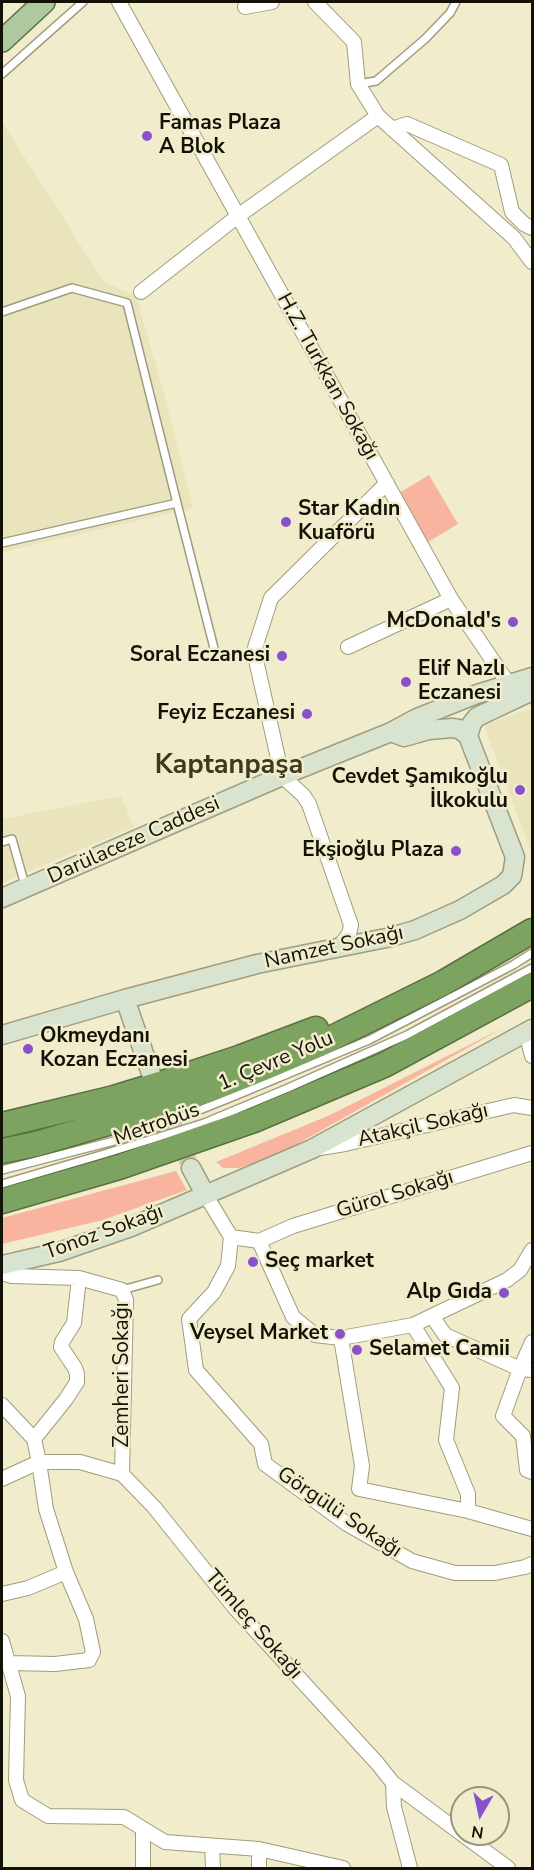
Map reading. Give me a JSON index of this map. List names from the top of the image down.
{
  "streets": {
    "highway": ["1. Çevre Yolu"],
    "main road": ["Darülaceze Caddesi", "Namzet Sokağı", "Tonoz Sokağı"],
    "street": [
      "H.Z. Turkkan Sokağı",
      "Atakçil Sokağı",
      "Gürol Sokağı",
      "Zemheri Sokağı",
      "Görgülü Sokağı",
      "Tümleç Sokağı"
    ],
    "lane": ["Metrobüs"]
  },
  "crossings": [
    ["H.Z. Turkkan Sokağı", "Darülaceze Caddesi"],
    ["1. Çevre Yolu", "Metrobüs"],
    ["Atakçil Sokağı", "Tonoz Sokağı"],
    ["Zemheri Sokağı", "Tümleç Sokağı"]
  ],
  "districts": ["Kaptanpaşa"],
  "places": [
    "Famas Plaza A Blok",
    "Star Kadın Kuaförü",
    "McDonald's",
    "Soral Eczanesi",
    "Elif Nazlı Eczanesi",
    "Feyiz Eczanesi",
    "Cevdet Şamıkoğlu İlkokulu",
    "Ekşioğlu Plaza",
    "Okmeydanı Kozan Eczanesi",
    "Seç market",
    "Alp Gıda",
    "Veysel Market",
    "Selamet Camii"
  ],
  "north": "bottom"
}
